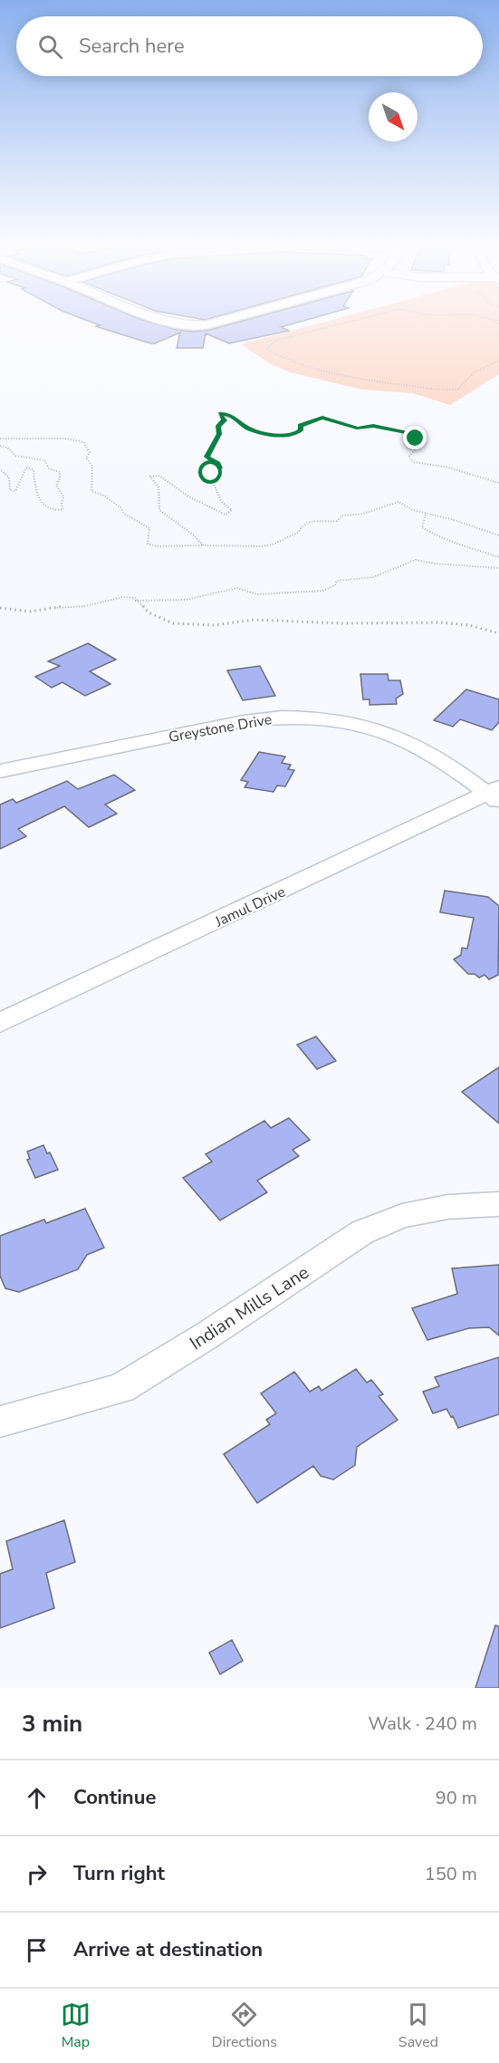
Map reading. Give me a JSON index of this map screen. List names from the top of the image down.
{
  "streets": {
    "street": ["Greystone Drive", "Jamul Drive", "Indian Mills Lane"]
  },
  "crossings": [
    ["Greystone Drive", "Jamul Drive"]
  ],
  "north": "bottom right",
  "page": {
    "search": "Search here",
    "heading": ["3 min", "Walk · 240 m"],
    "list": [
      ["Continue", "90 m"],
      ["Turn right", "150 m"],
      "Arrive at destination"
    ],
    "nav": ["Map", "Directions", "Saved"]
  }
}
